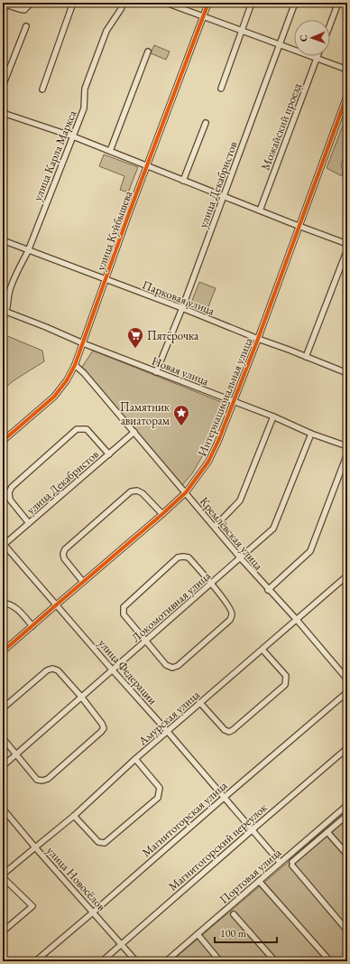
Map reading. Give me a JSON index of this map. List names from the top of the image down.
{
  "streets": {
    "street": [
      "Можайский проезд",
      "улица Карла Маркса",
      "улица Декабристов",
      "улица Куйбышева",
      "Парковая улица",
      "Новая улица",
      "Интернациональная улица",
      "Кремлёвская улица",
      "Локомотивная улица",
      "улица Федерации",
      "Амурская улица",
      "Магнитогорская улица",
      "Магнитогорский переулок",
      "Портовая улица",
      "улица Новосёлов"
    ]
  },
  "crossings": [
    ["улица Карла Маркса", "Парковая улица"],
    ["улица Карла Маркса", "Новая улица"],
    ["улица Декабристов", "Парковая улица"],
    ["улица Декабристов", "Новая улица"],
    ["улица Декабристов", "Кремлёвская улица"],
    ["улица Декабристов", "улица Федерации"],
    ["улица Куйбышева", "Парковая улица"],
    ["улица Куйбышева", "Новая улица"],
    ["улица Куйбышева", "Кремлёвская улица"],
    ["Парковая улица", "Интернациональная улица"],
    ["Новая улица", "Интернациональная улица"],
    ["Новая улица", "Локомотивная улица"],
    ["Интернациональная улица", "Кремлёвская улица"],
    ["Интернациональная улица", "улица Федерации"],
    ["Кремлёвская улица", "Локомотивная улица"],
    ["Кремлёвская улица", "Амурская улица"],
    ["Локомотивная улица", "улица Федерации"],
    ["улица Федерации", "Амурская улица"],
    ["улица Федерации", "Магнитогорская улица"],
    ["улица Федерации", "Магнитогорский переулок"],
    ["улица Федерации", "Портовая улица"],
    ["Амурская улица", "улица Новосёлов"],
    ["Магнитогорская улица", "улица Новосёлов"],
    ["Магнитогорский переулок", "улица Новосёлов"]
  ],
  "places": {
    "supermarket": ["Пятёрочка"],
    "place": ["Памятник авиаторам"]
  },
  "scale_bar": "100 m",
  "north": "left"
}
